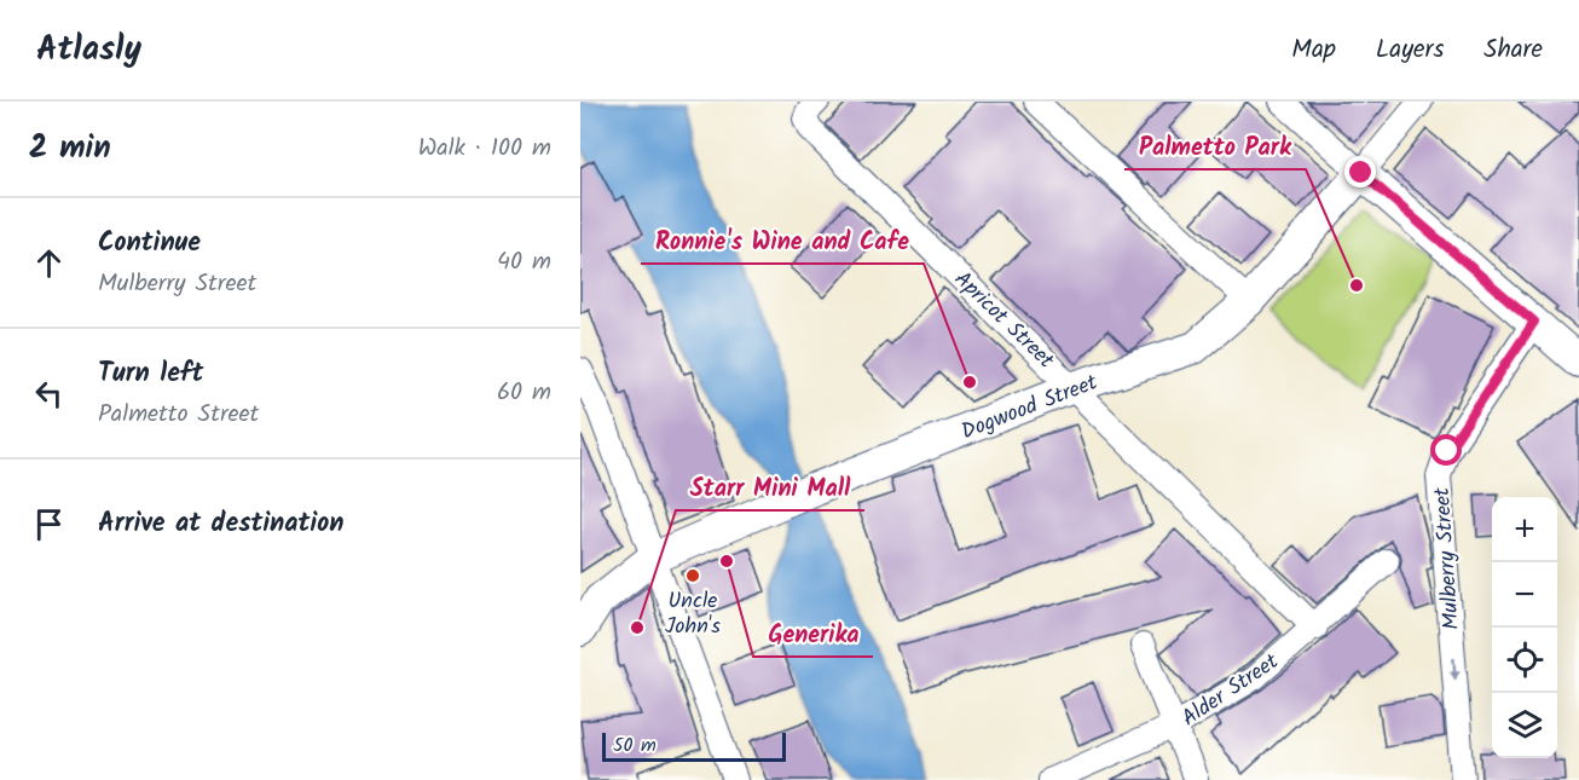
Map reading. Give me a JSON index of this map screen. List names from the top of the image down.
{
  "streets": {
    "street": [
      "Apricot Street",
      "Dogwood Street",
      "Mulberry Street",
      "Alder Street"
    ]
  },
  "crossings": [
    ["Apricot Street", "Dogwood Street"],
    ["Apricot Street", "Alder Street"]
  ],
  "one_way": ["Mulberry Street"],
  "places": [
    "Palmetto Park",
    "Ronnie's Wine and Cafe",
    "Generika",
    "Uncle John's",
    "Starr Mini Mall"
  ],
  "scale_bar": "50 m",
  "page": {
    "header": "Atlasly",
    "nav": ["Map", "Layers", "Share"],
    "heading": ["2 min", "Walk · 100 m"],
    "list": [
      ["Continue", "Mulberry Street", "40 m"],
      ["Turn left", "Palmetto Street", "60 m"],
      "Arrive at destination"
    ],
    "map_buttons": ["+", "−"],
    "scale": "50 m"
  }
}
